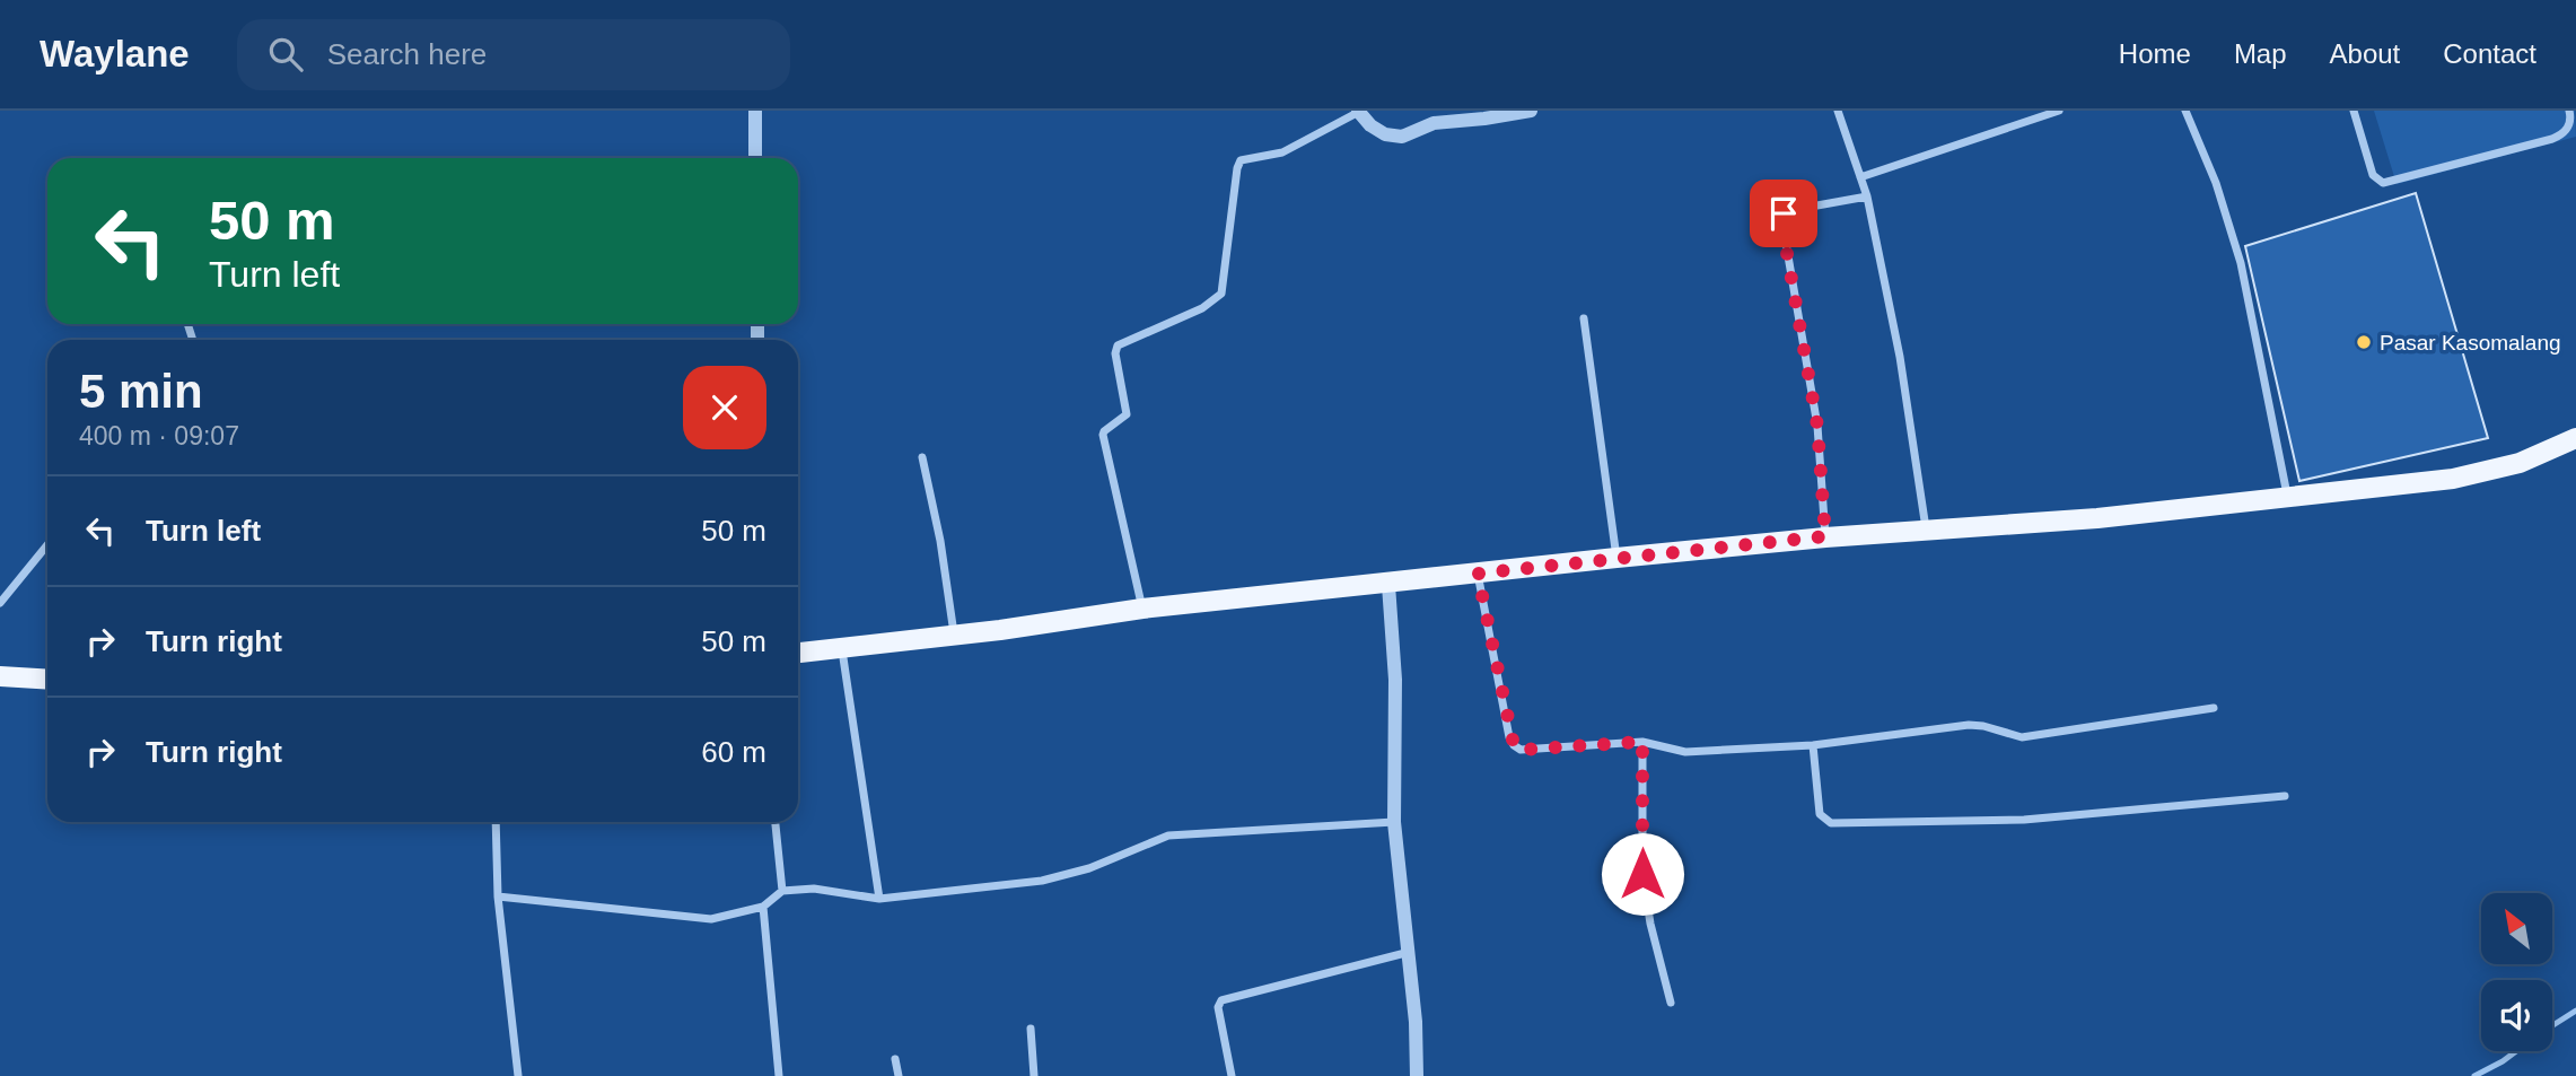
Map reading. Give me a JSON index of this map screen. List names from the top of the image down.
{
  "places": ["Pasar Kasomalang"],
  "north": "top left",
  "page": {
    "header": "Waylane",
    "search": "Search here",
    "nav": [
      "Home",
      "Map",
      "About",
      "Contact"
    ],
    "turn": ["50 m", "Turn left"],
    "heading": ["5 min", "400 m · 09:07"],
    "list": [
      {
        "name": "Turn left",
        "value": "50 m"
      },
      {
        "name": "Turn right",
        "value": "50 m"
      },
      {
        "name": "Turn right",
        "value": "60 m"
      }
    ]
  }
}
